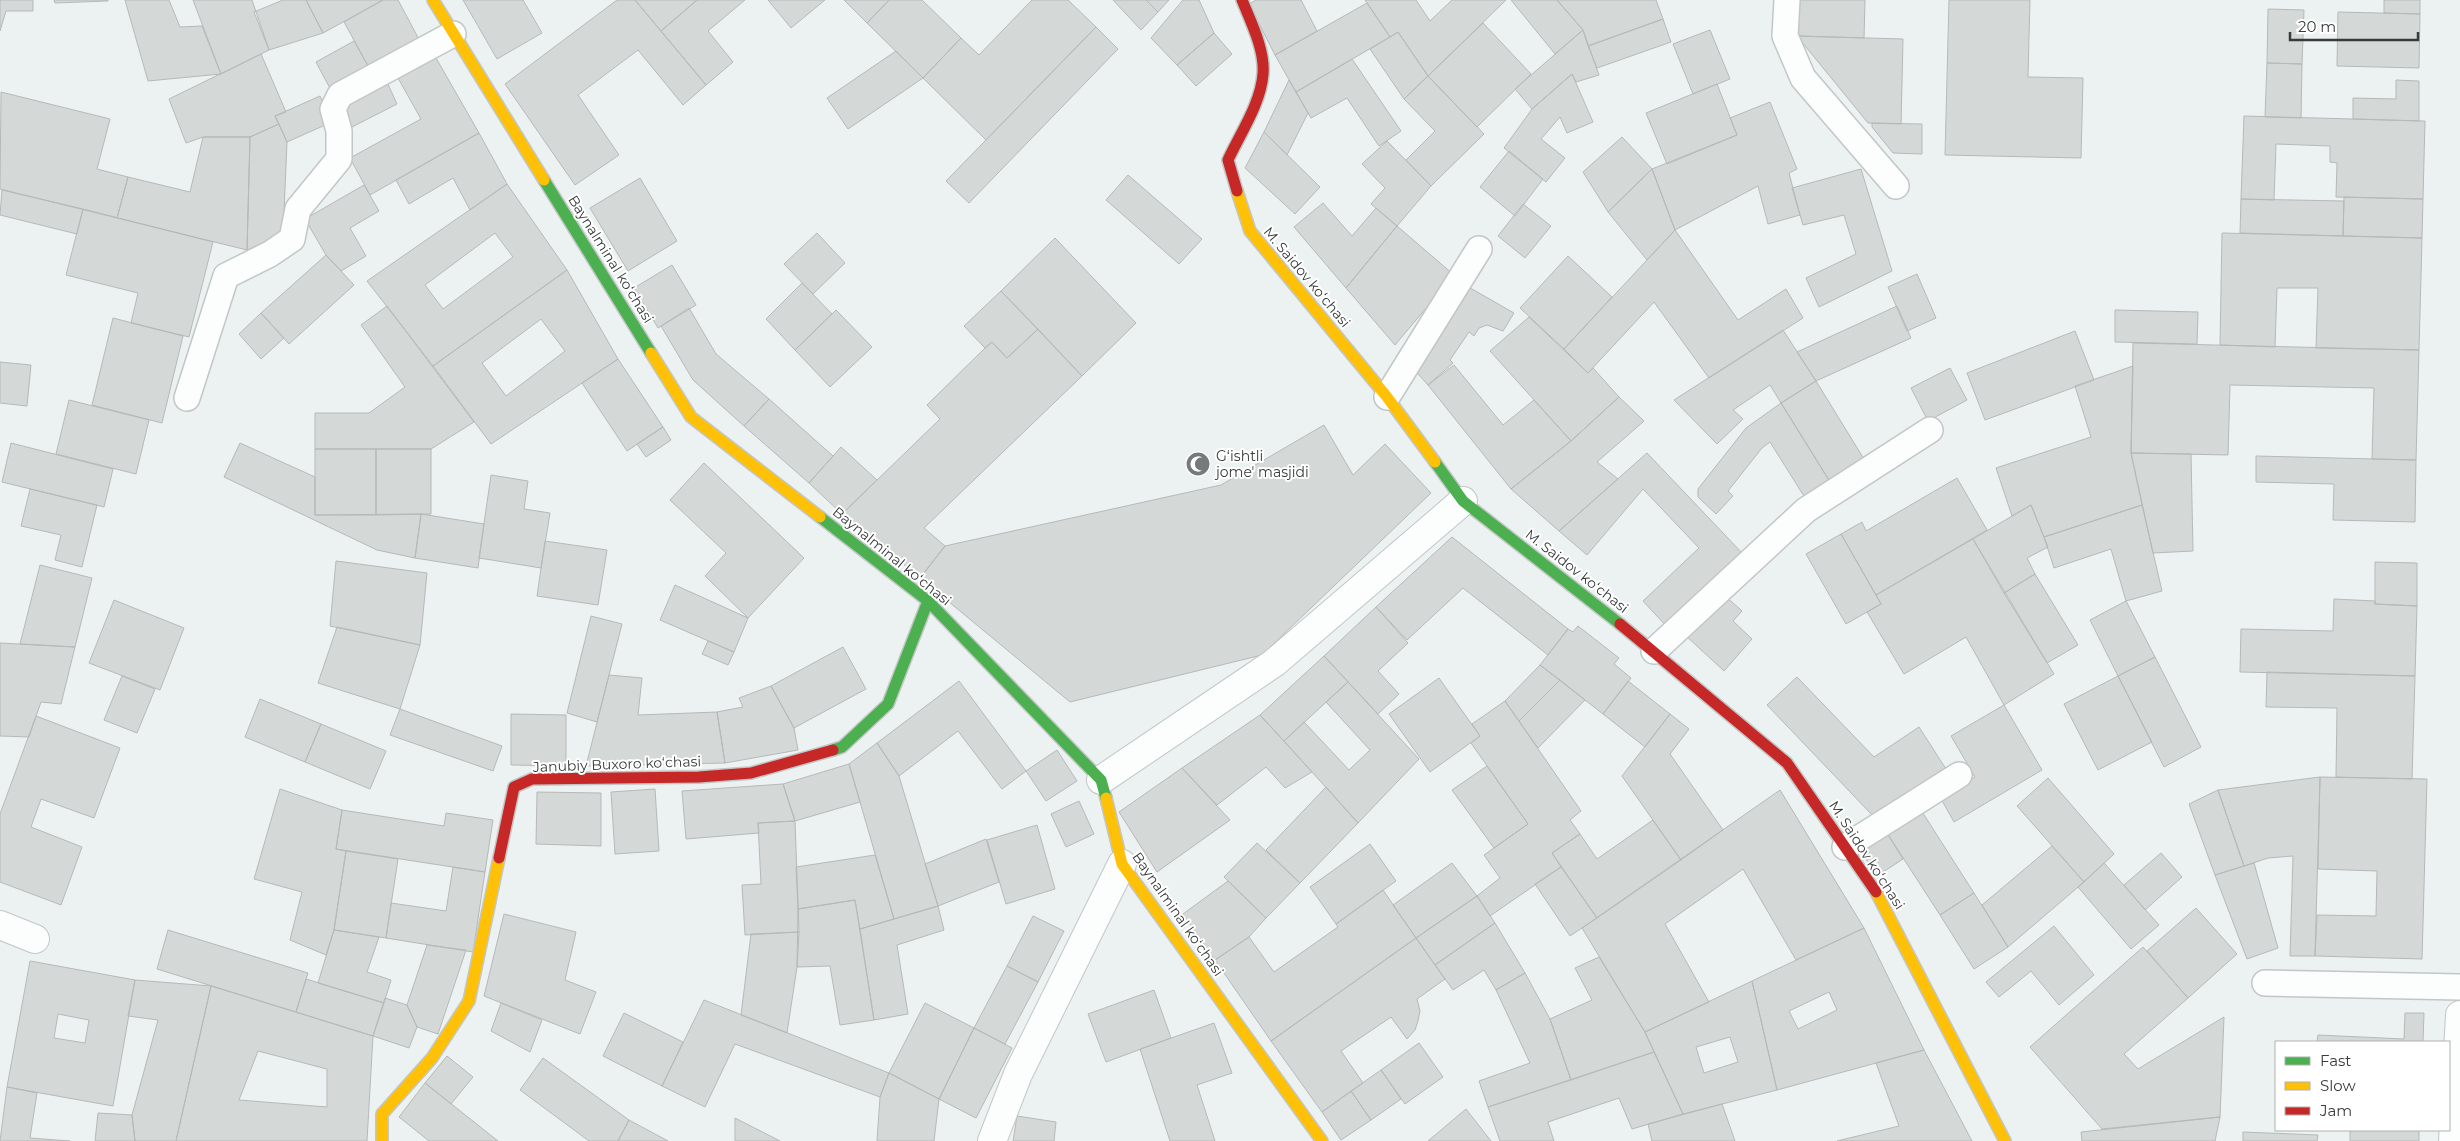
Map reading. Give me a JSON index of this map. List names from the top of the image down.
{
  "streets": {
    "street": ["Baynalminal koʻchasi", "M. Saidov koʻchasi", "Janubiy Buxoro koʻchasi"]
  },
  "crossings": [
    ["Baynalminal koʻchasi", "Janubiy Buxoro koʻchasi"]
  ],
  "places": {
    "mosque": ["Gʻishtli jome' masjidi"]
  },
  "legend": ["Fast", "Slow", "Jam"],
  "scale_bar": "20 m"
}
